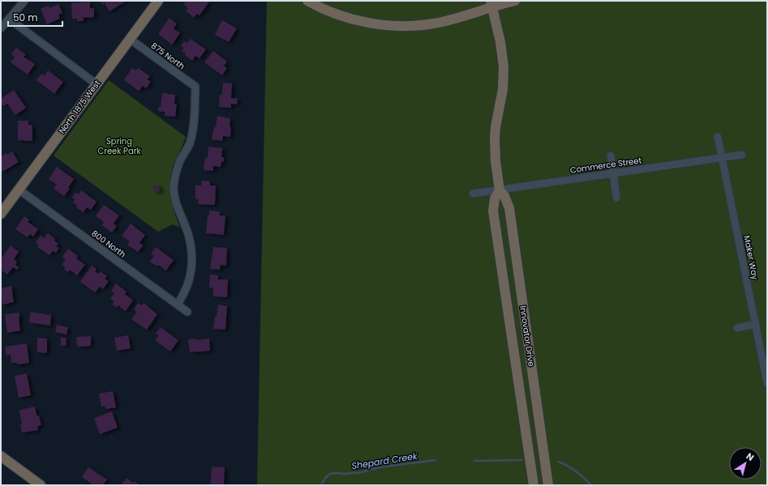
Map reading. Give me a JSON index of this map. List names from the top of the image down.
{
  "streets": {
    "main road": ["North 1875 West", "Innovator Drive"],
    "street": [
      "875 North",
      "Commerce Street",
      "800 North",
      "Maker Way"
    ]
  },
  "crossings": [
    ["875 North", "North 1875 West"],
    ["875 North", "800 North"],
    ["North 1875 West", "800 North"],
    ["Commerce Street", "Maker Way"],
    ["Commerce Street", "Innovator Drive"]
  ],
  "water": ["Shepard Creek"],
  "parks": ["Spring Creek Park"],
  "scale_bar": "50 m",
  "north": "top right"
}
